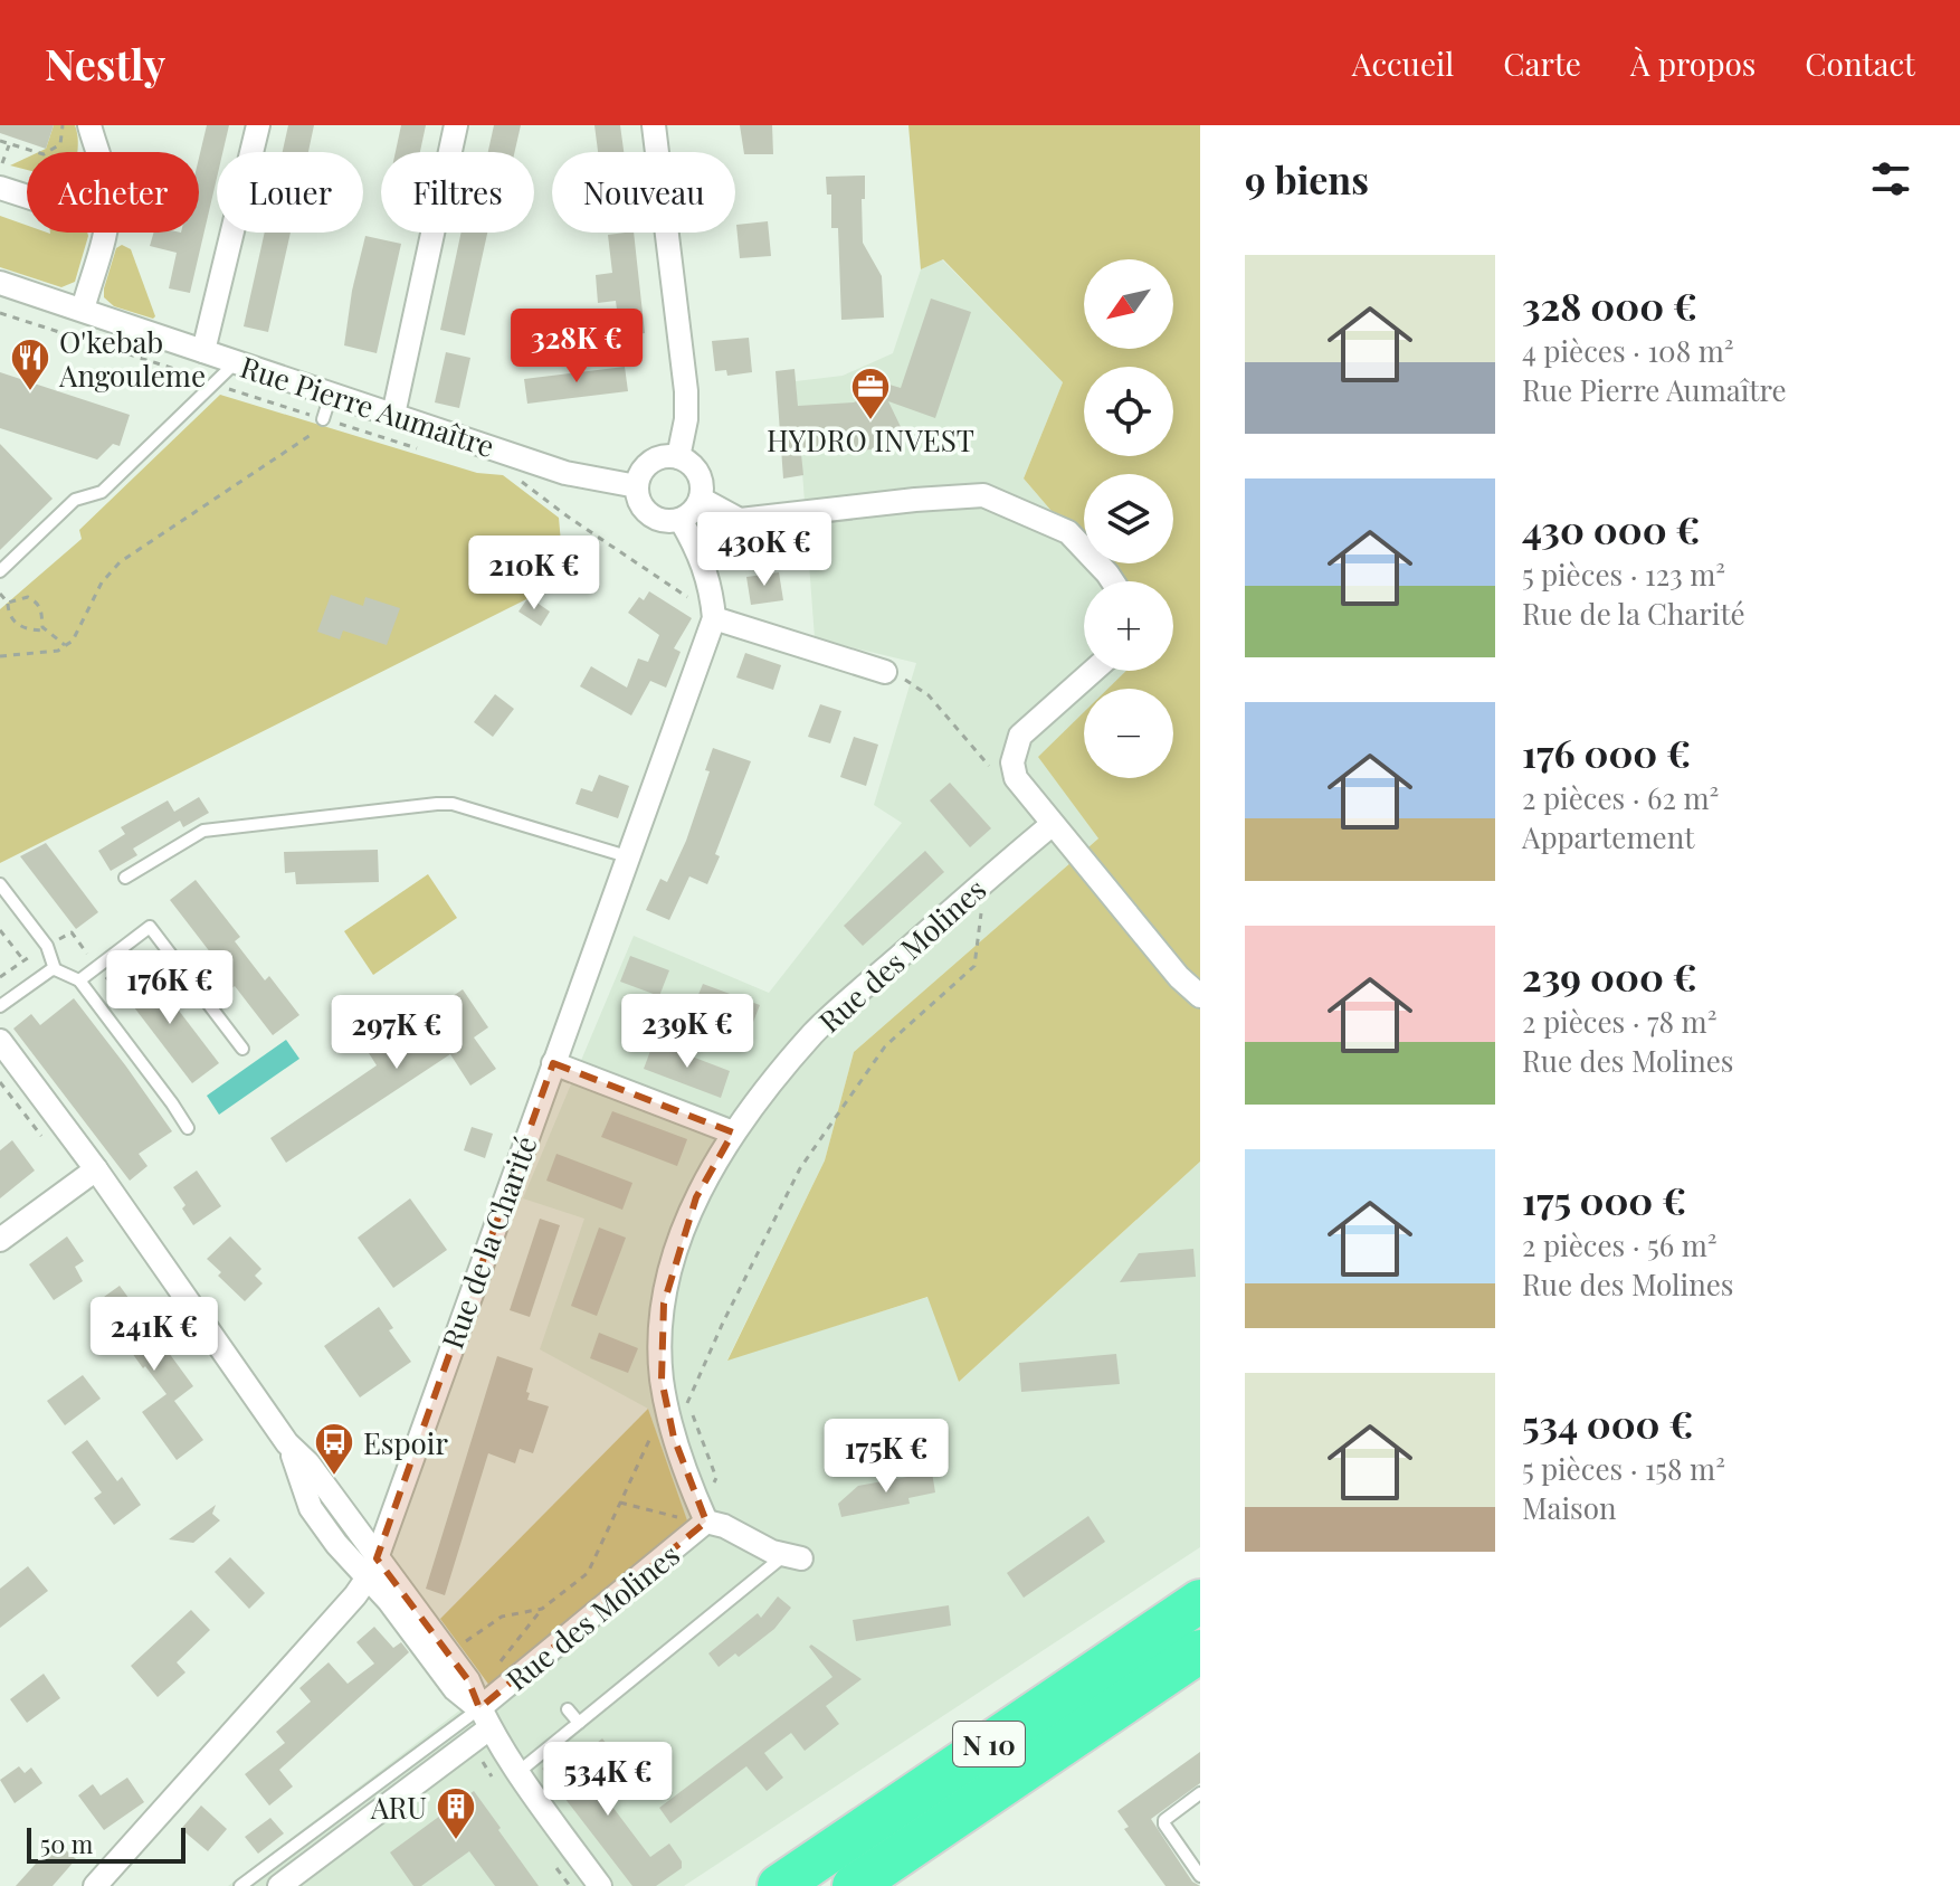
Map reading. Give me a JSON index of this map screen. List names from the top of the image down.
{
  "streets": {
    "highway": ["N 10"],
    "street": ["Rue Pierre Aumaître", "Rue des Molines", "Rue de la Charité"]
  },
  "crossings": [
    ["Rue Pierre Aumaître", "Rue de la Charité"]
  ],
  "places": {
    "restaurant": ["O'kebab Angouleme"],
    "office": ["HYDRO INVEST"],
    "bus stop": ["Espoir"],
    "building": ["ARU"]
  },
  "scale_bar": "50 m",
  "north": "bottom left",
  "page": {
    "header": "Nestly",
    "nav": [
      "Accueil",
      "Carte",
      "À propos",
      "Contact"
    ],
    "heading": "9 biens",
    "chip": [
      "Acheter",
      "Louer",
      "Filtres",
      "Nouveau"
    ],
    "list": [
      {
        "name": "328 000 €",
        "note": "4 pièces · 108 m² · Rue Pierre Aumaître"
      },
      {
        "name": "430 000 €",
        "note": "5 pièces · 123 m² · Rue de la Charité"
      },
      {
        "name": "176 000 €",
        "note": "2 pièces · 62 m² · Appartement"
      },
      {
        "name": "239 000 €",
        "note": "2 pièces · 78 m² · Rue des Molines"
      },
      {
        "name": "175 000 €",
        "note": "2 pièces · 56 m² · Rue des Molines"
      },
      {
        "name": "534 000 €",
        "note": "5 pièces · 158 m² · Maison"
      }
    ],
    "map_buttons": ["+", "−"],
    "price": [
      "328K €",
      "430K €",
      "210K €",
      "176K €",
      "239K €",
      "297K €",
      "241K €",
      "175K €",
      "534K €"
    ],
    "scale": "50 m"
  }
}
